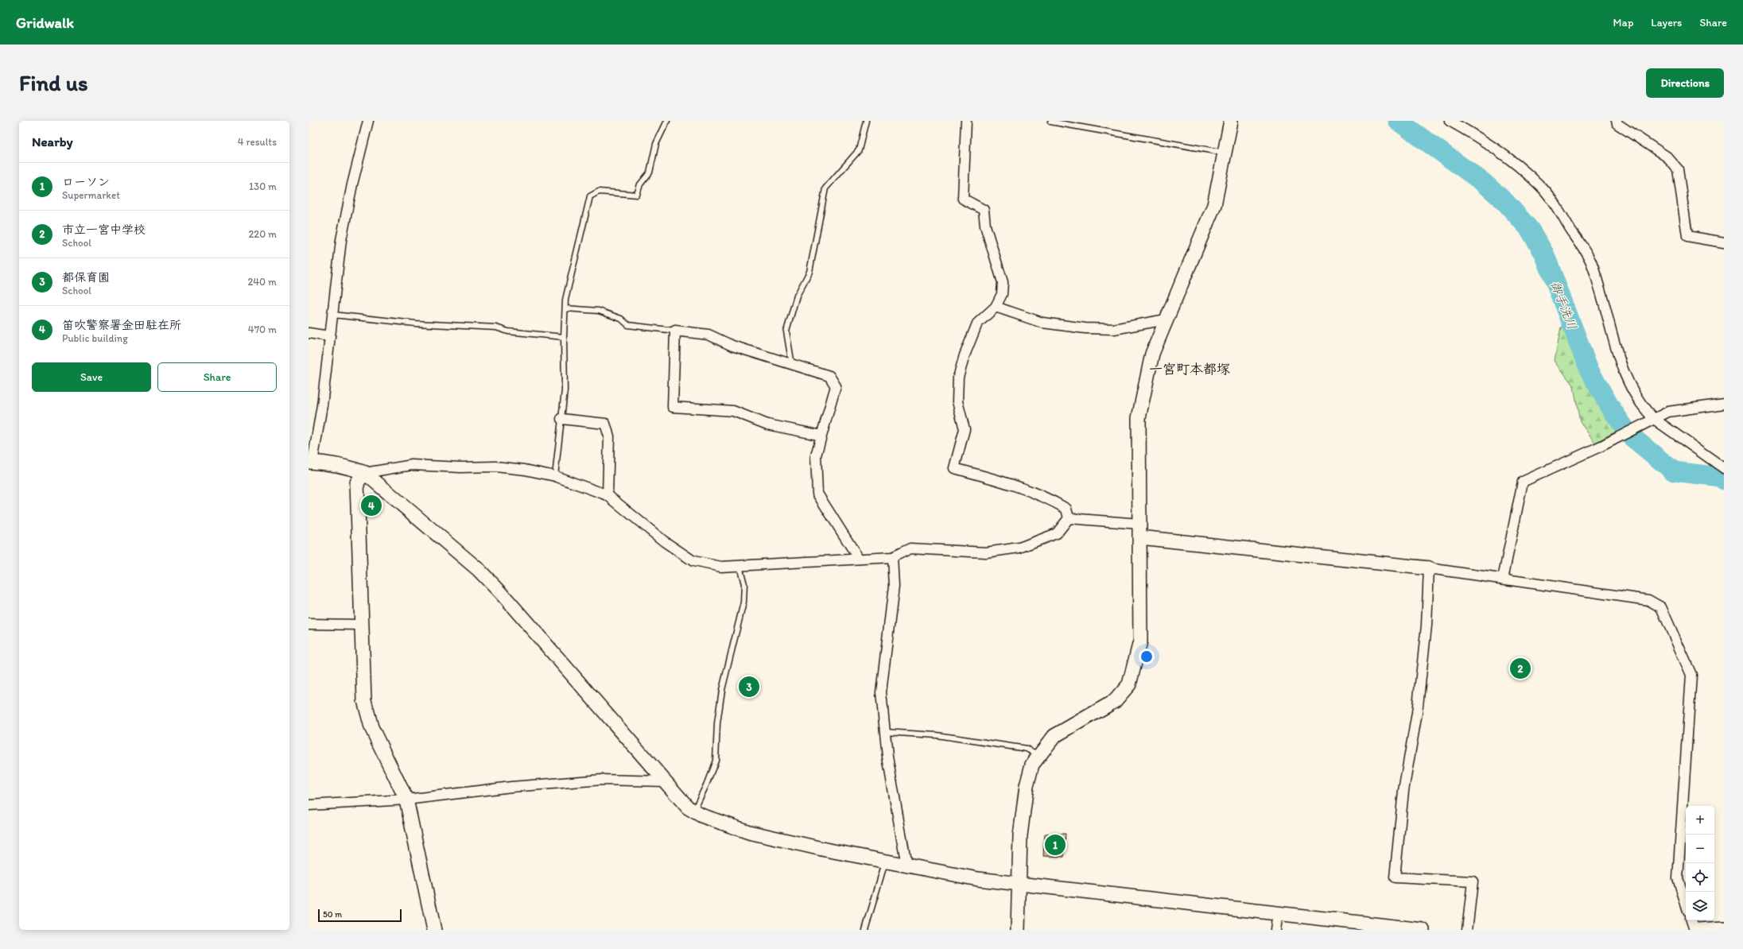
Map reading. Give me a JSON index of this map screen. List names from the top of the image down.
{
  "districts": ["一宮町本都塚"],
  "water": ["御手洗川"],
  "scale_bar": "50 m",
  "page": {
    "header": "Gridwalk",
    "nav": ["Map", "Layers", "Share"],
    "buttons": [
      "Directions",
      ["Save", "Share"]
    ],
    "title": "Find us",
    "heading": ["Nearby", "4 results"],
    "list": [
      {
        "mark": "1",
        "name": "ローソン",
        "note": "Supermarket",
        "value": "130 m"
      },
      {
        "mark": "2",
        "name": "市立一宮中学校",
        "note": "School",
        "value": "220 m"
      },
      {
        "mark": "3",
        "name": "都保育園",
        "note": "School",
        "value": "240 m"
      },
      {
        "mark": "4",
        "name": "笛吹警察署金田駐在所",
        "note": "Public building",
        "value": "470 m"
      }
    ],
    "pins": [
      "4",
      "2",
      "3",
      "1"
    ],
    "map_buttons": ["+", "−"],
    "scale": "50 m"
  }
}
